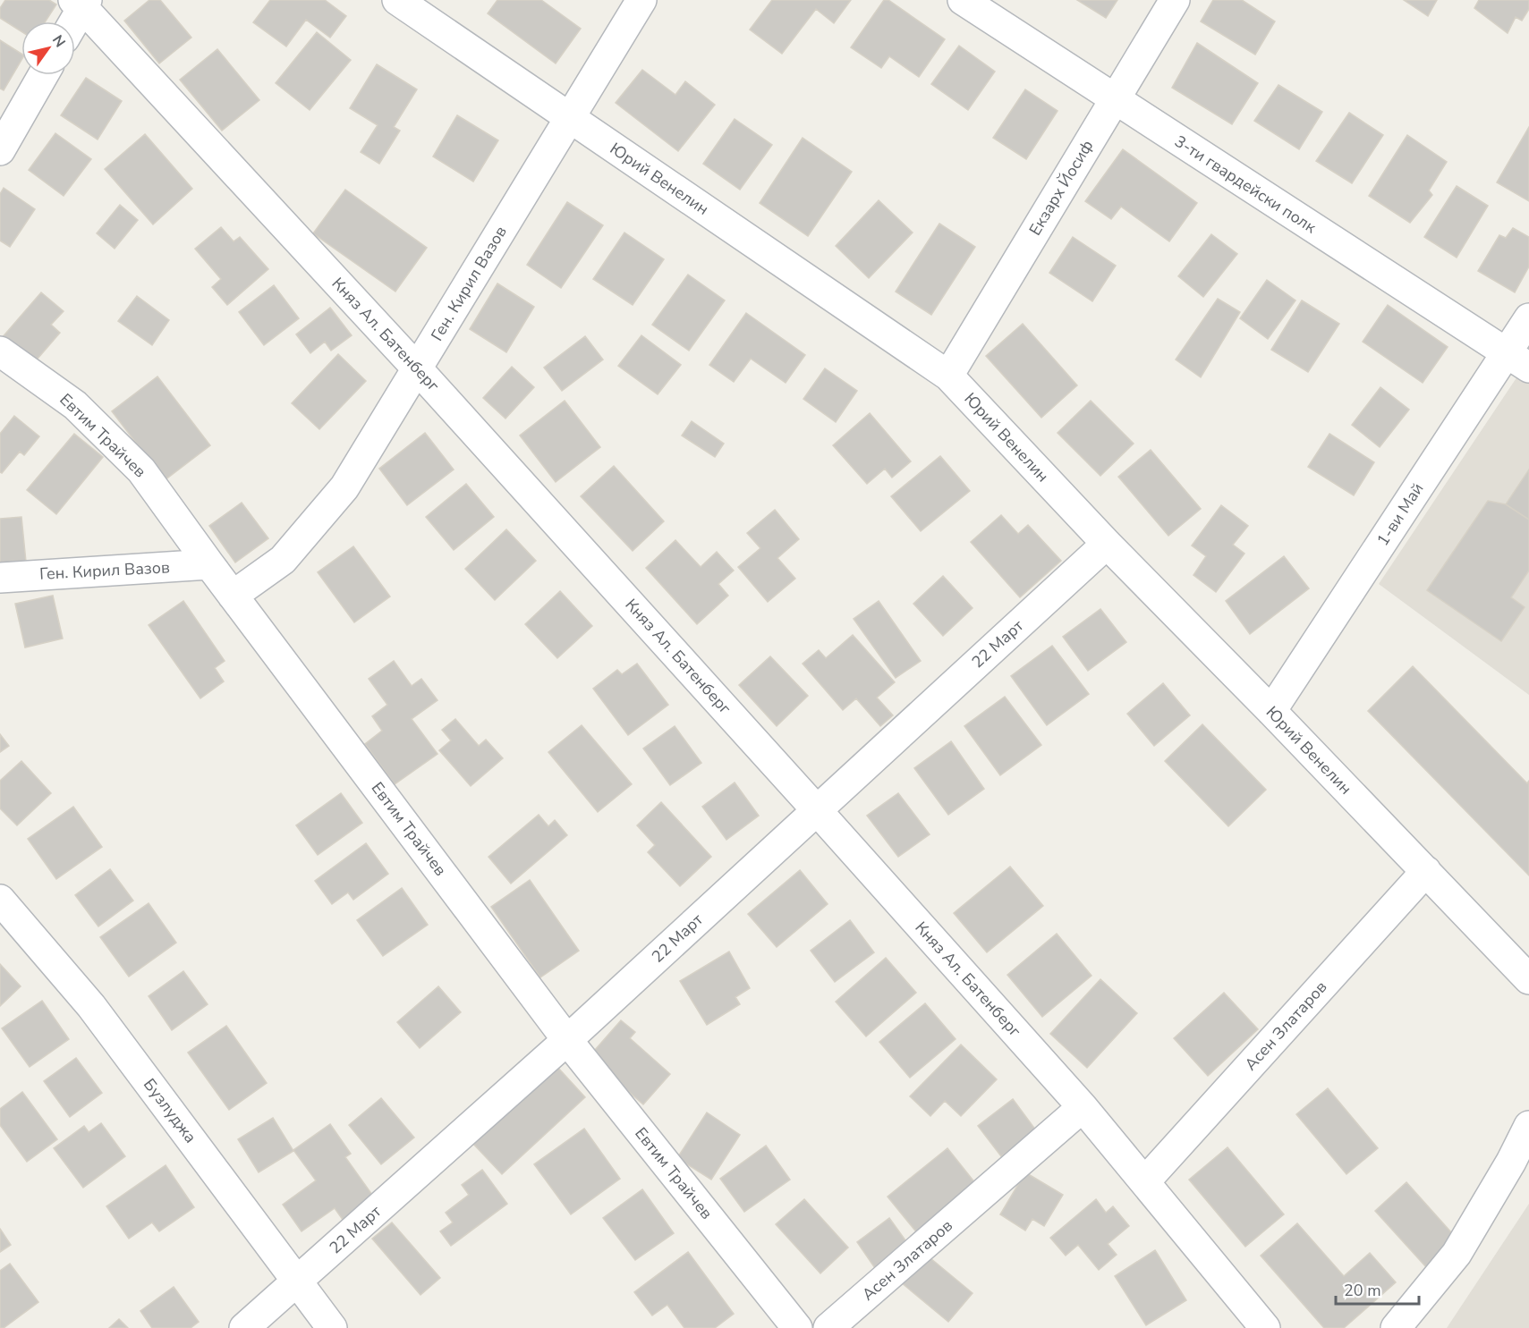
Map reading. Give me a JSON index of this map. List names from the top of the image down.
{
  "streets": {
    "street": [
      "Юрий Венелин",
      "3-ти гвардейски полк",
      "Екзарх Йосиф",
      "Ген. Кирил Вазов",
      "Княз Ал. Батенберг",
      "Евтим Трайчев",
      "1-ви Май",
      "22 Март",
      "Асен Златаров",
      "Бузлуджа"
    ]
  },
  "crossings": [
    ["Юрий Венелин", "Екзарх Йосиф"],
    ["Юрий Венелин", "Ген. Кирил Вазов"],
    ["Юрий Венелин", "1-ви Май"],
    ["Юрий Венелин", "22 Март"],
    ["Юрий Венелин", "Асен Златаров"],
    ["3-ти гвардейски полк", "Екзарх Йосиф"],
    ["3-ти гвардейски полк", "1-ви Май"],
    ["Ген. Кирил Вазов", "Княз Ал. Батенберг"],
    ["Ген. Кирил Вазов", "Евтим Трайчев"],
    ["Княз Ал. Батенберг", "22 Март"],
    ["Княз Ал. Батенберг", "Асен Златаров"],
    ["Евтим Трайчев", "22 Март"],
    ["22 Март", "Бузлуджа"]
  ],
  "scale_bar": "20 m",
  "north": "top right"
}
